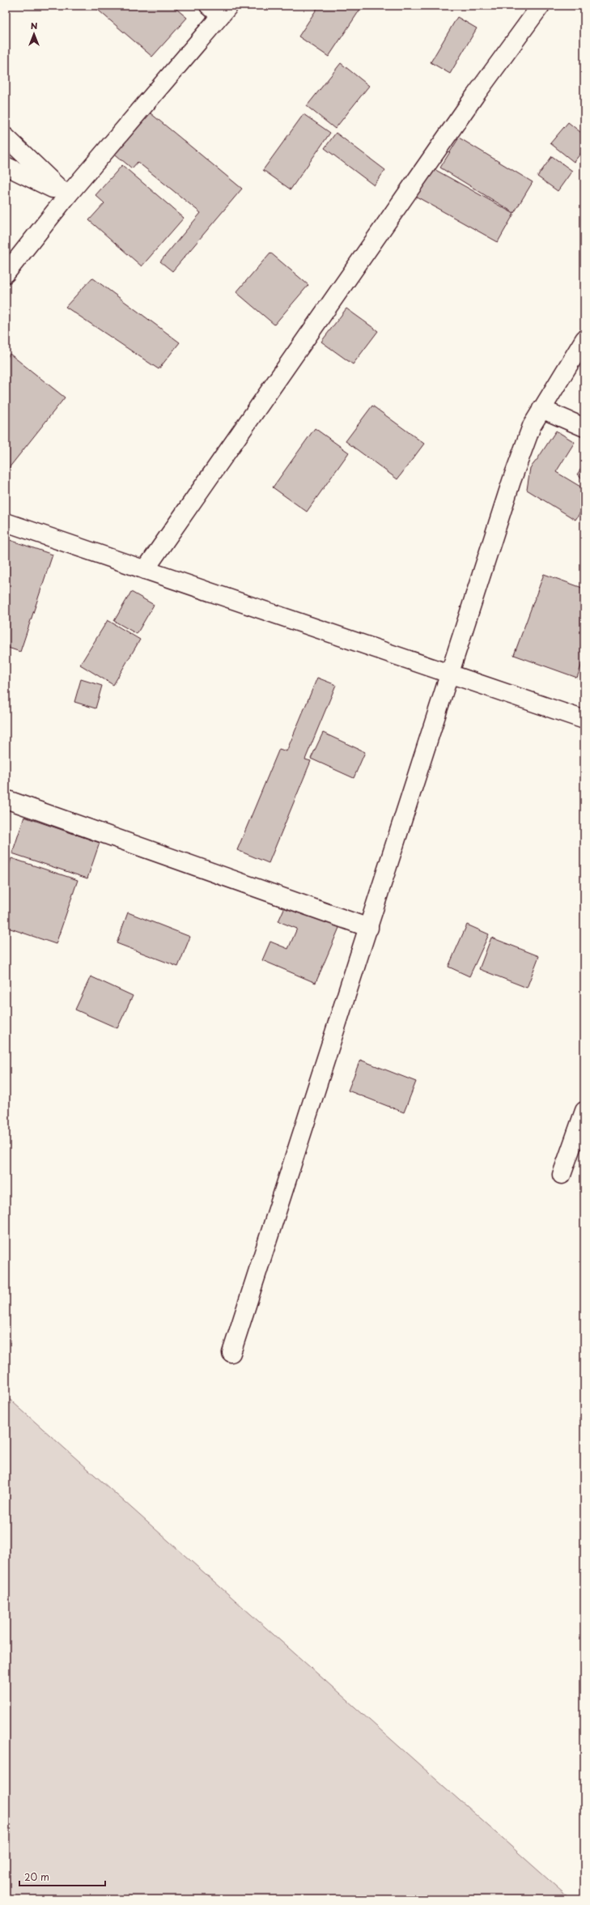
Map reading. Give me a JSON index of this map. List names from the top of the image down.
{
  "scale_bar": "20 m",
  "north": "top"
}
